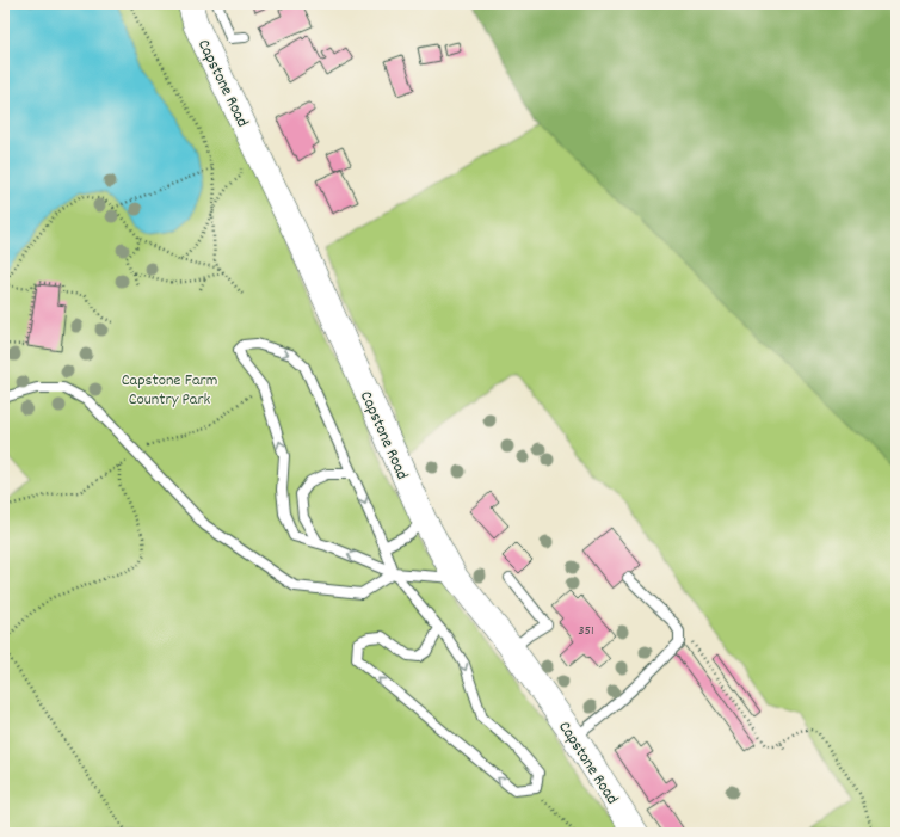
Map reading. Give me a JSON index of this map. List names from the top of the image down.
{
  "streets": {
    "street": ["Capstone Road"]
  },
  "parks": ["Capstone Farm Country Park"],
  "house_numbers": ["351"]
}
